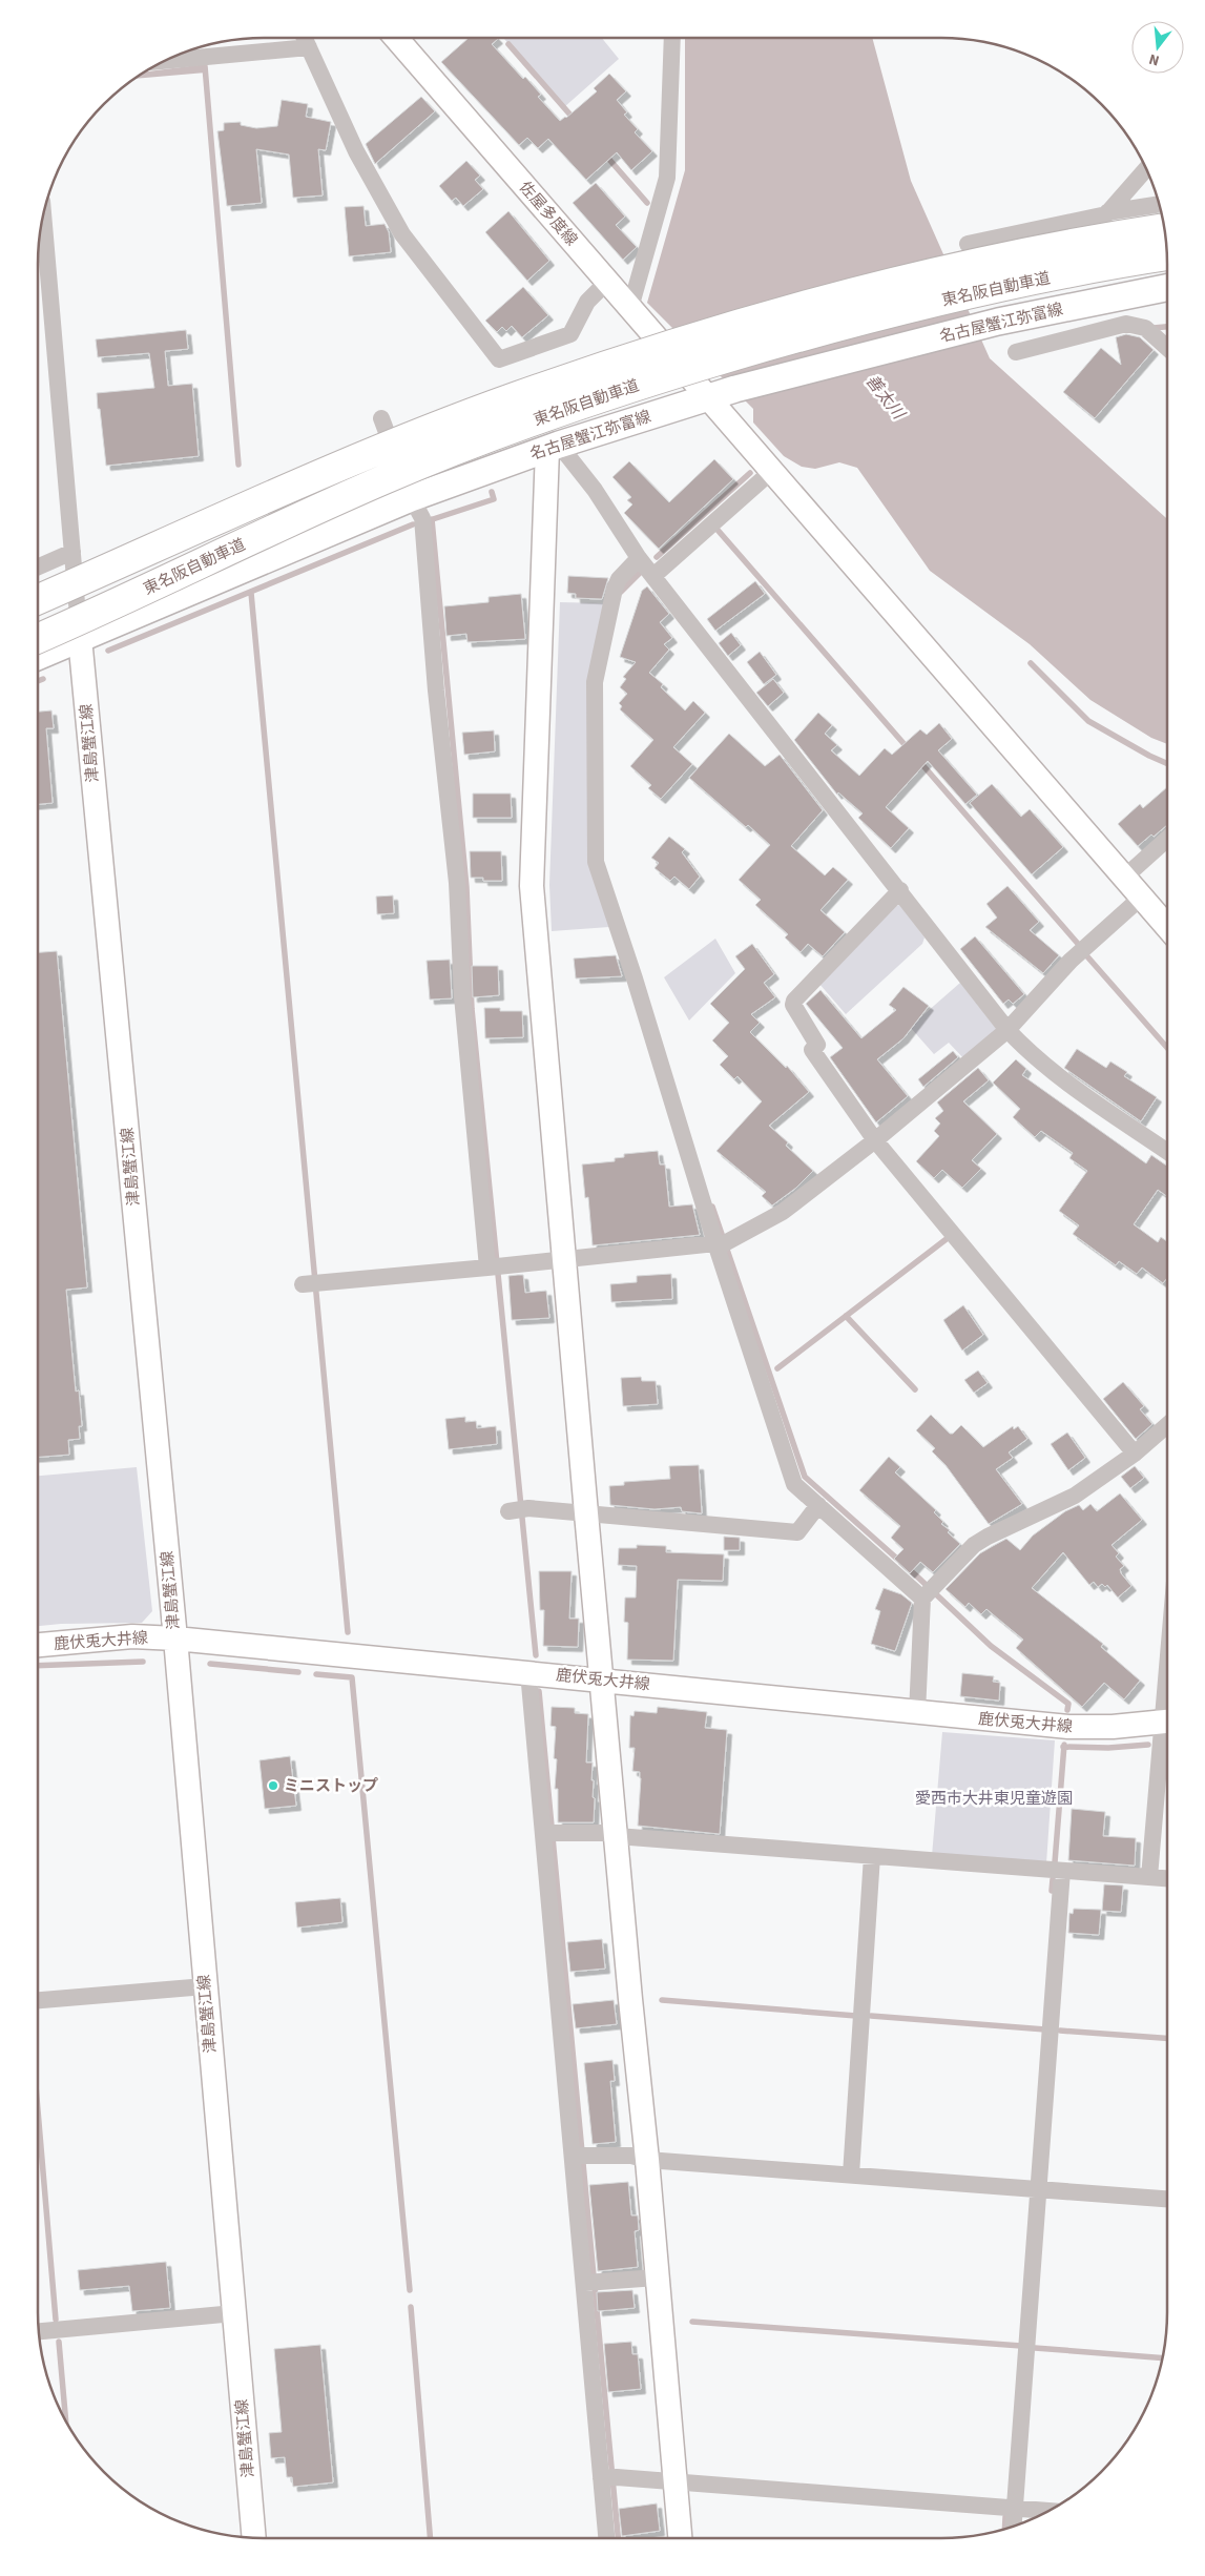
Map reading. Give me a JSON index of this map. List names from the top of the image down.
{
  "streets": {
    "highway": ["東名阪自動車道"],
    "main road": [
      "佐屋多度線",
      "名古屋蟹江弥富線",
      "津島蟹江線",
      "鹿伏兎大井線"
    ]
  },
  "crossings": [
    ["佐屋多度線", "名古屋蟹江弥富線"],
    ["名古屋蟹江弥富線", "津島蟹江線"],
    ["津島蟹江線", "鹿伏兎大井線"]
  ],
  "water": ["善太川"],
  "parks": ["愛西市大井東児童遊園"],
  "places": ["ミニストップ"],
  "north": "bottom"
}
